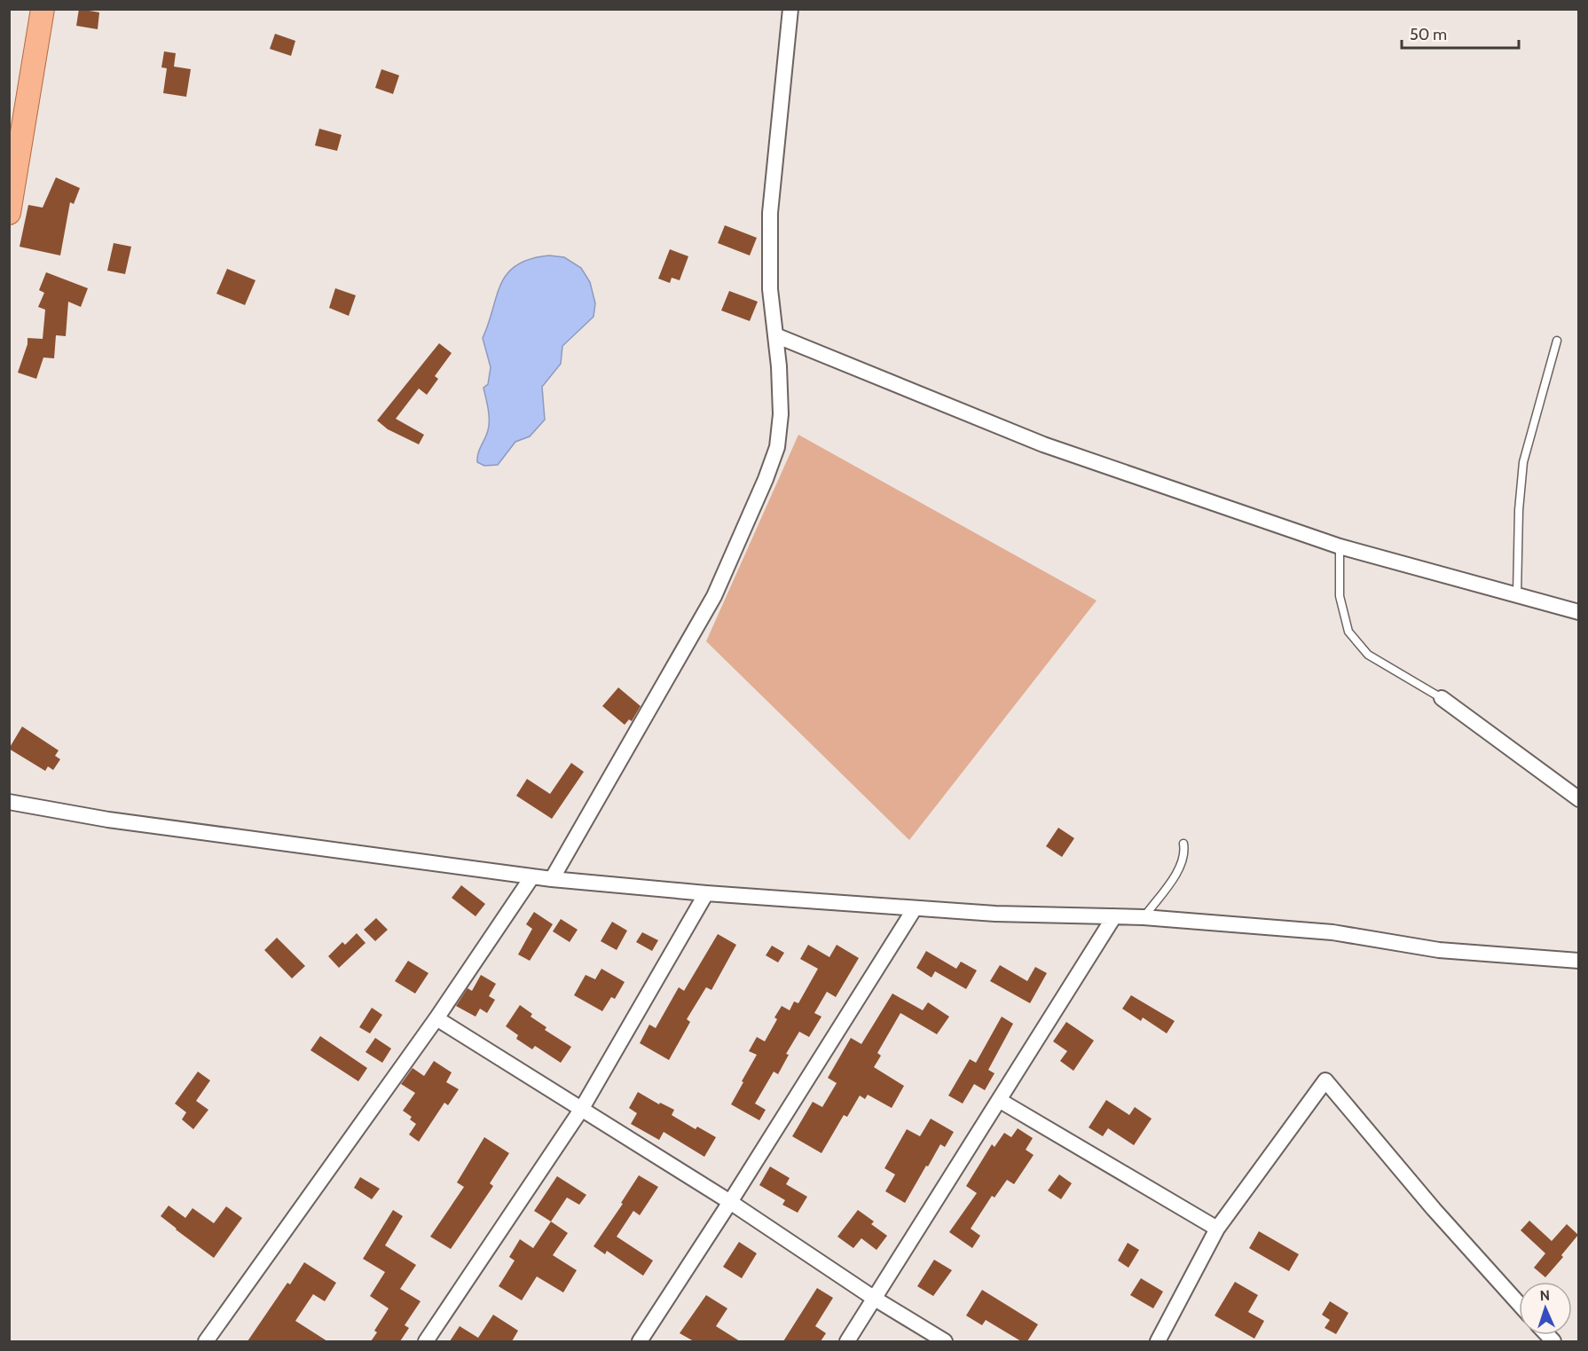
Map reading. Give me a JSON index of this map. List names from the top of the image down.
{
  "scale_bar": "50 m",
  "north": "top"
}
